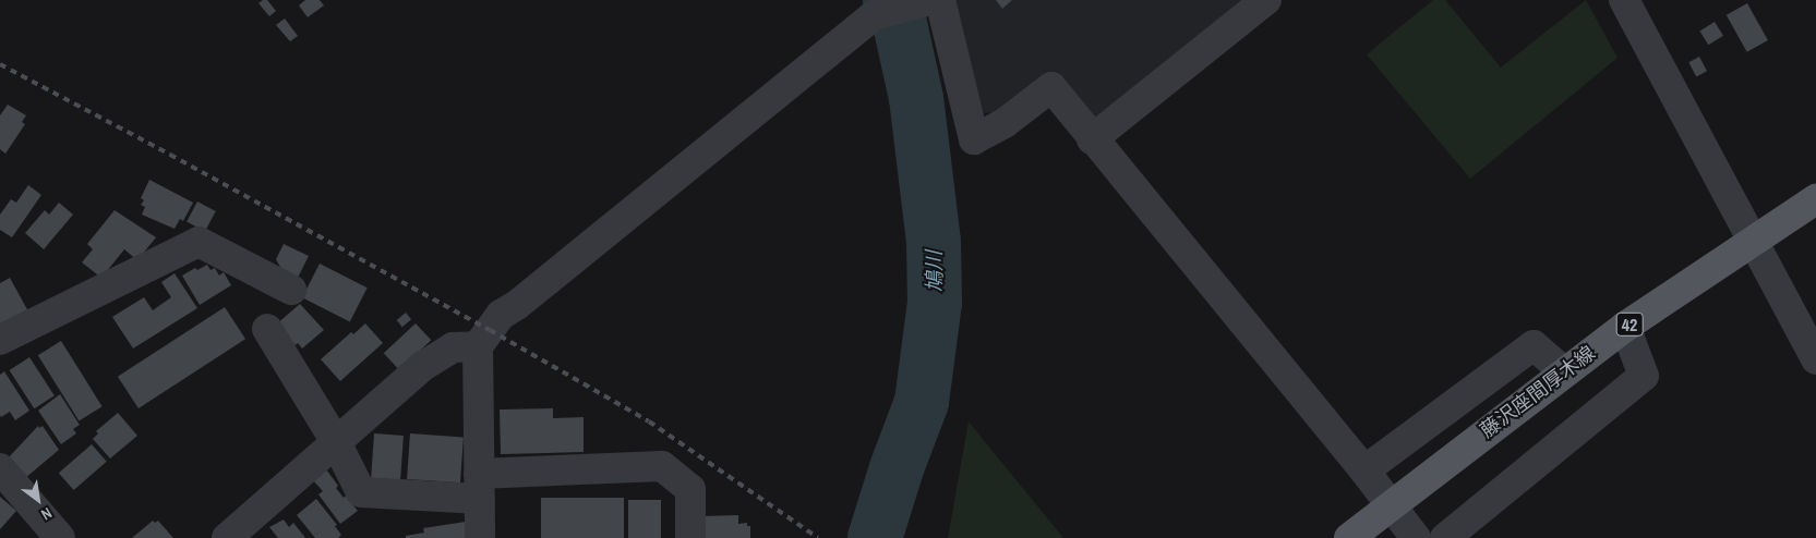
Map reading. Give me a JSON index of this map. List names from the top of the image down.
{
  "streets": {
    "main road": ["42", "藤沢座間厚木線"]
  },
  "water": ["鳩川"],
  "north": "bottom right"
}
